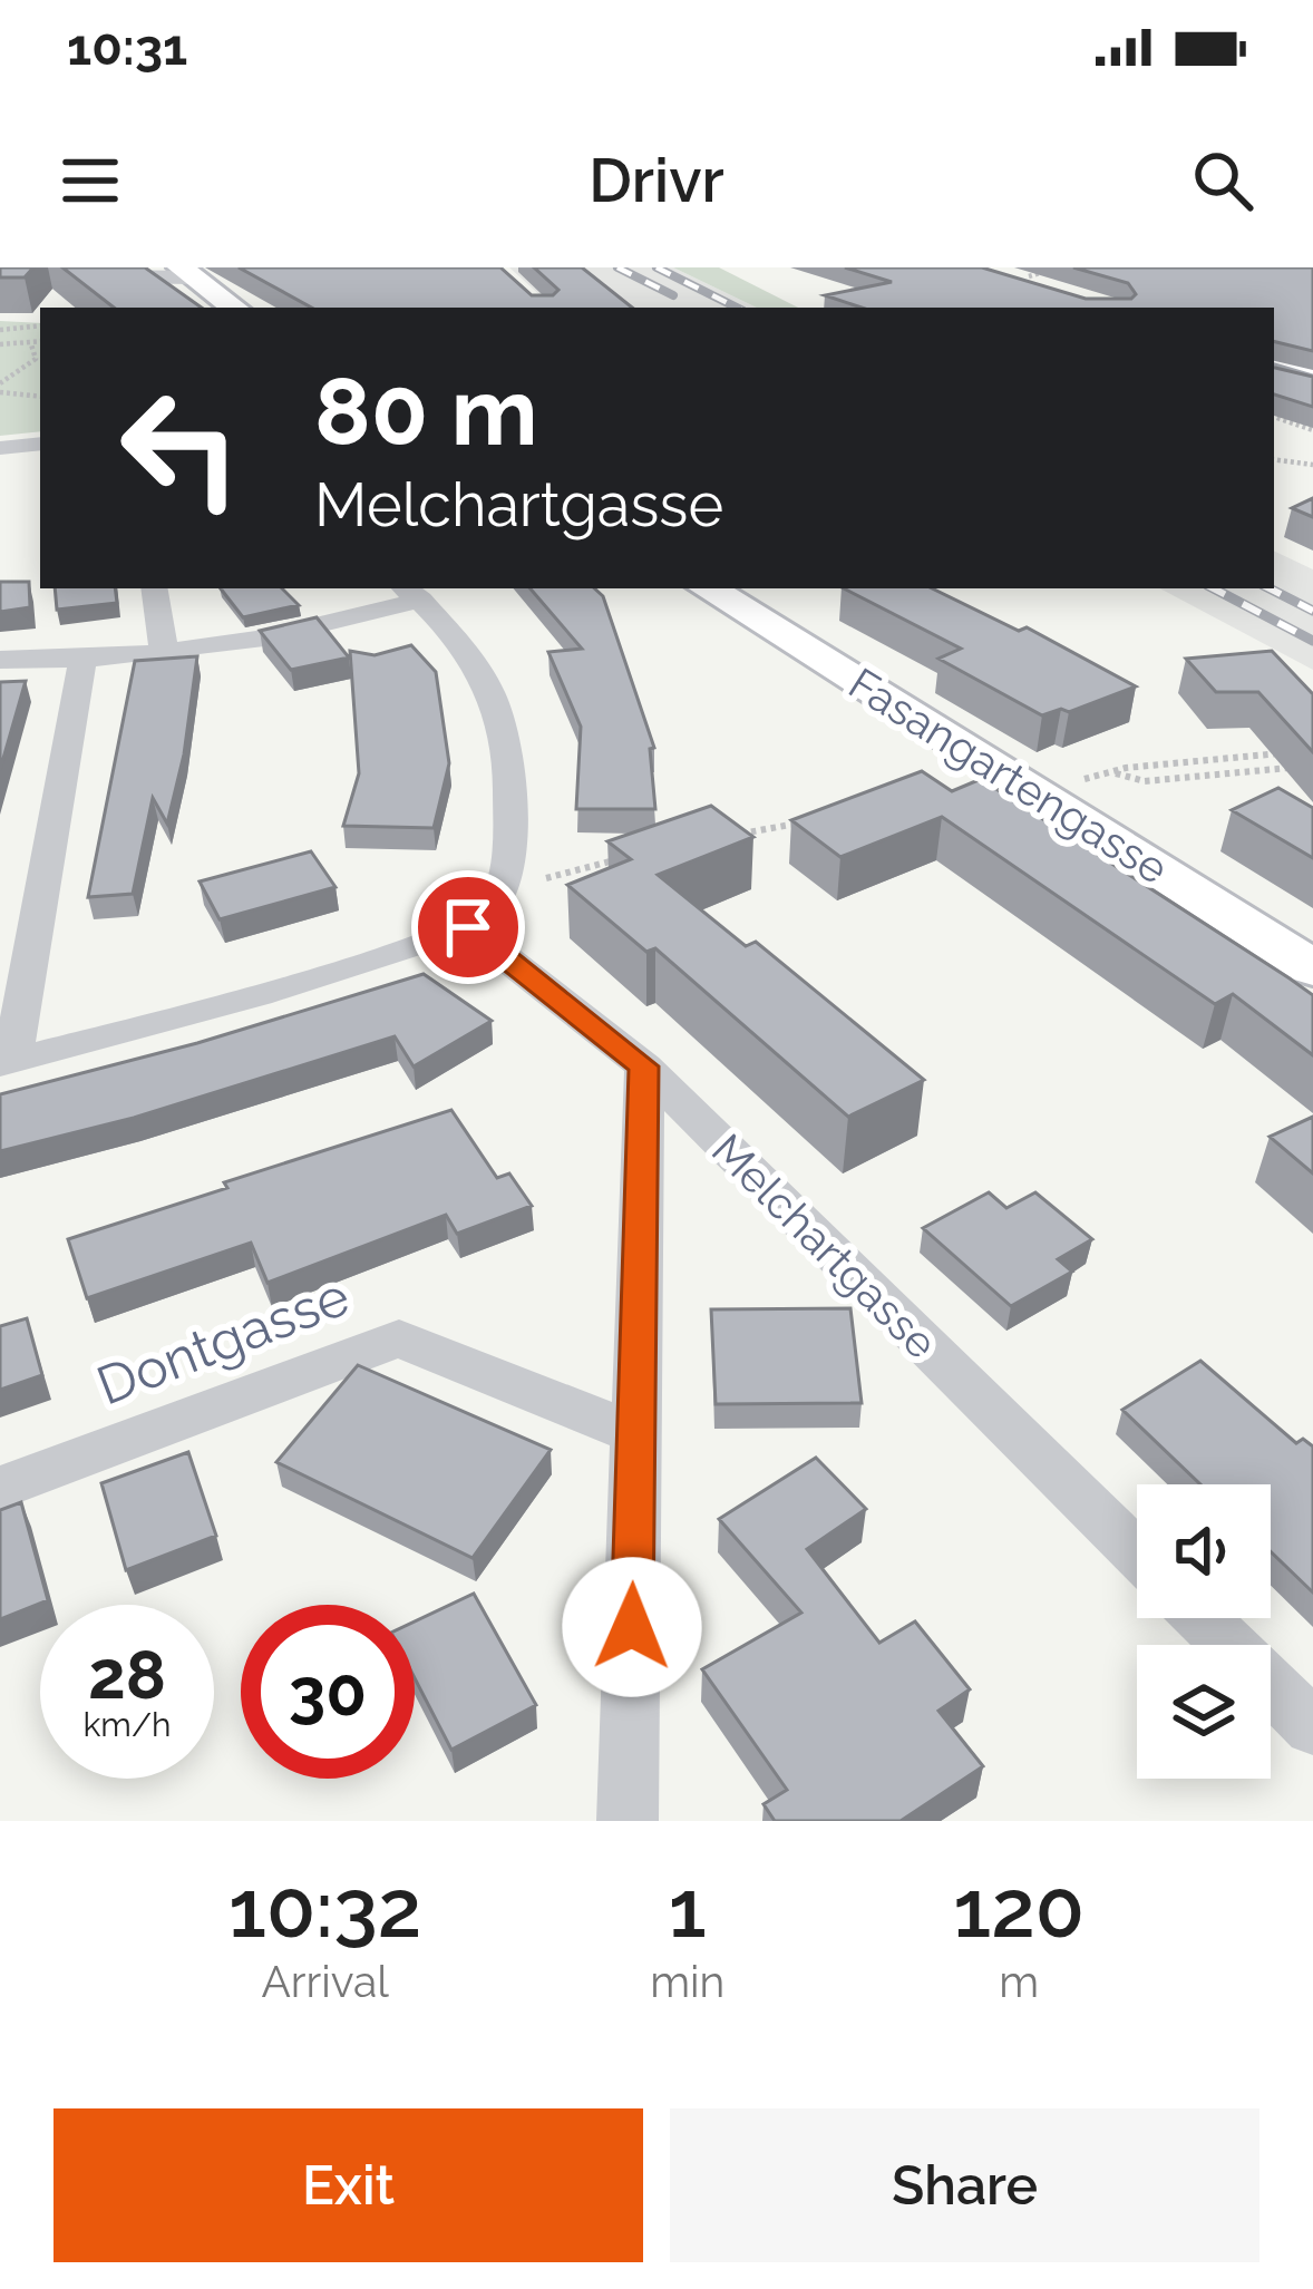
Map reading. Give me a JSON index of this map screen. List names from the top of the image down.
{
  "streets": {
    "main road": ["Fasangartengasse"],
    "street": ["Melchartgasse", "Dontgasse"]
  },
  "page": {
    "status": "10:31",
    "header": "Drivr",
    "turn": ["80 m", "Melchartgasse"],
    "speed": "28 km/h",
    "limit": "30",
    "eta": [
      "10:32",
      "Arrival",
      "1",
      "min",
      "120",
      "m"
    ],
    "buttons": ["Exit", "Share"]
  }
}
